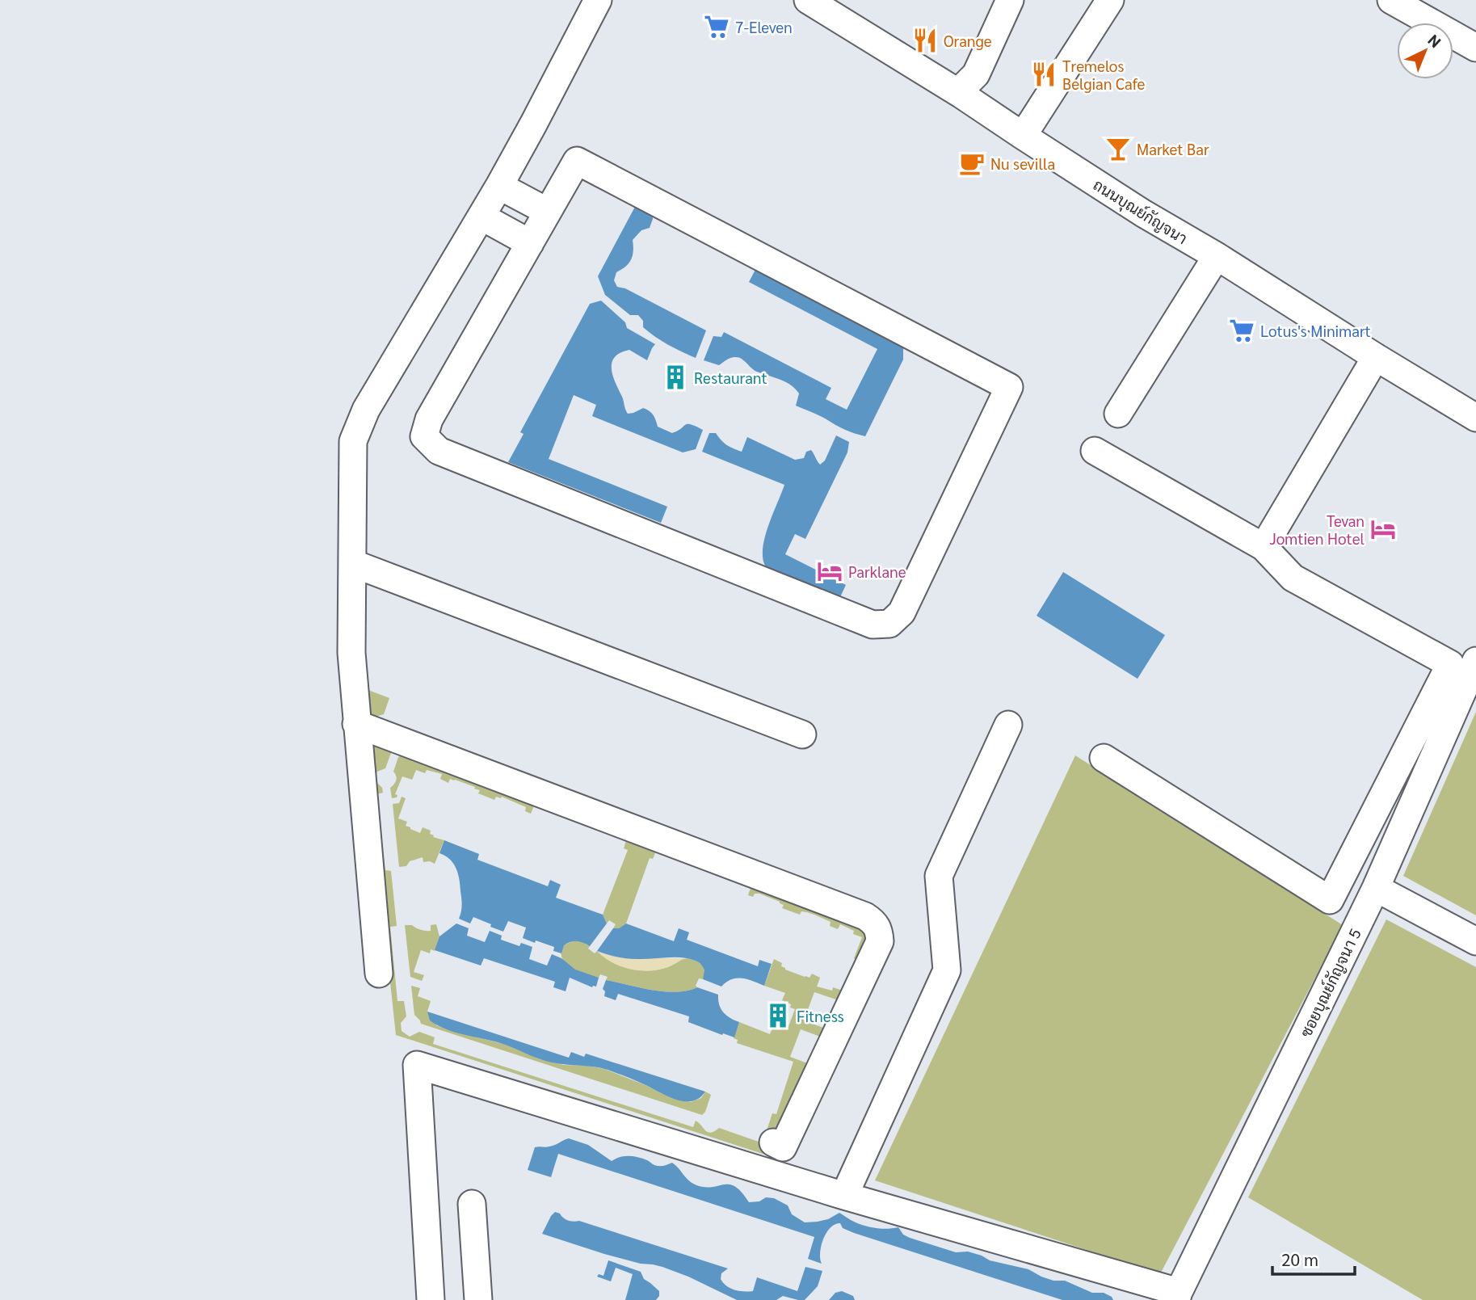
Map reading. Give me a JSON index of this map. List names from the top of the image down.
{
  "streets": {
    "street": ["ถนนบุณย์กัญจนา", "ซอยบุณย์กัญจนา 5"]
  },
  "places": {
    "supermarket": ["7-Eleven", "Lotus's Minimart"],
    "restaurant": ["Orange", "Tremelos Belgian Cafe"],
    "bar": ["Market Bar"],
    "cafe": ["Nu sevilla"],
    "building": ["Restaurant", "Fitness"],
    "hotel": ["Tevan Jomtien Hotel", "Parklane"]
  },
  "scale_bar": "20 m",
  "north": "top right"
}
